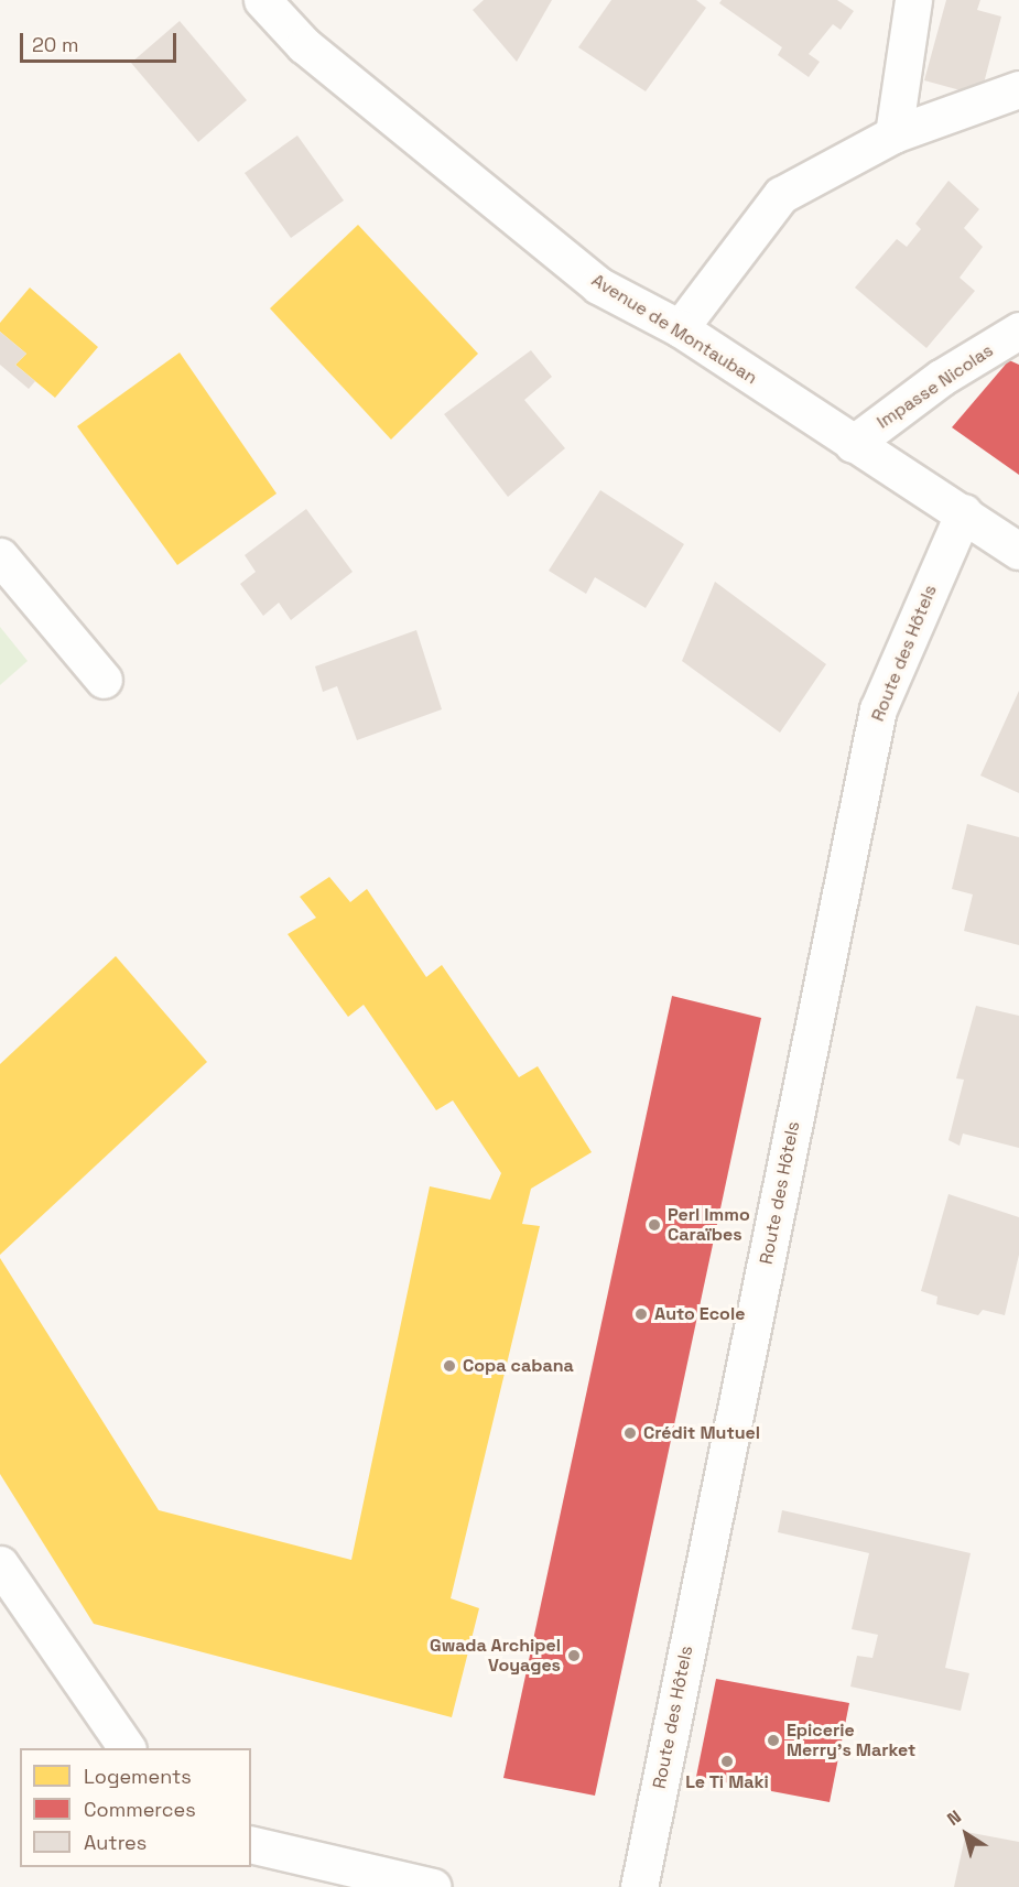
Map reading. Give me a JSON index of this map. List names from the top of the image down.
{
  "streets": {
    "street": ["Avenue de Montauban", "Impasse Nicolas", "Route des Hôtels"]
  },
  "crossings": [
    ["Avenue de Montauban", "Impasse Nicolas"],
    ["Avenue de Montauban", "Route des Hôtels"]
  ],
  "places": [
    "Perl Immo Caraïbes",
    "Auto Ecole",
    "Copa cabana",
    "Crédit Mutuel",
    "Gwada Archipel Voyages",
    "Epicerie Merry's Market",
    "Le Ti Maki"
  ],
  "legend": ["Logements", "Commerces", "Autres"],
  "scale_bar": "20 m",
  "north": "top left"
}
